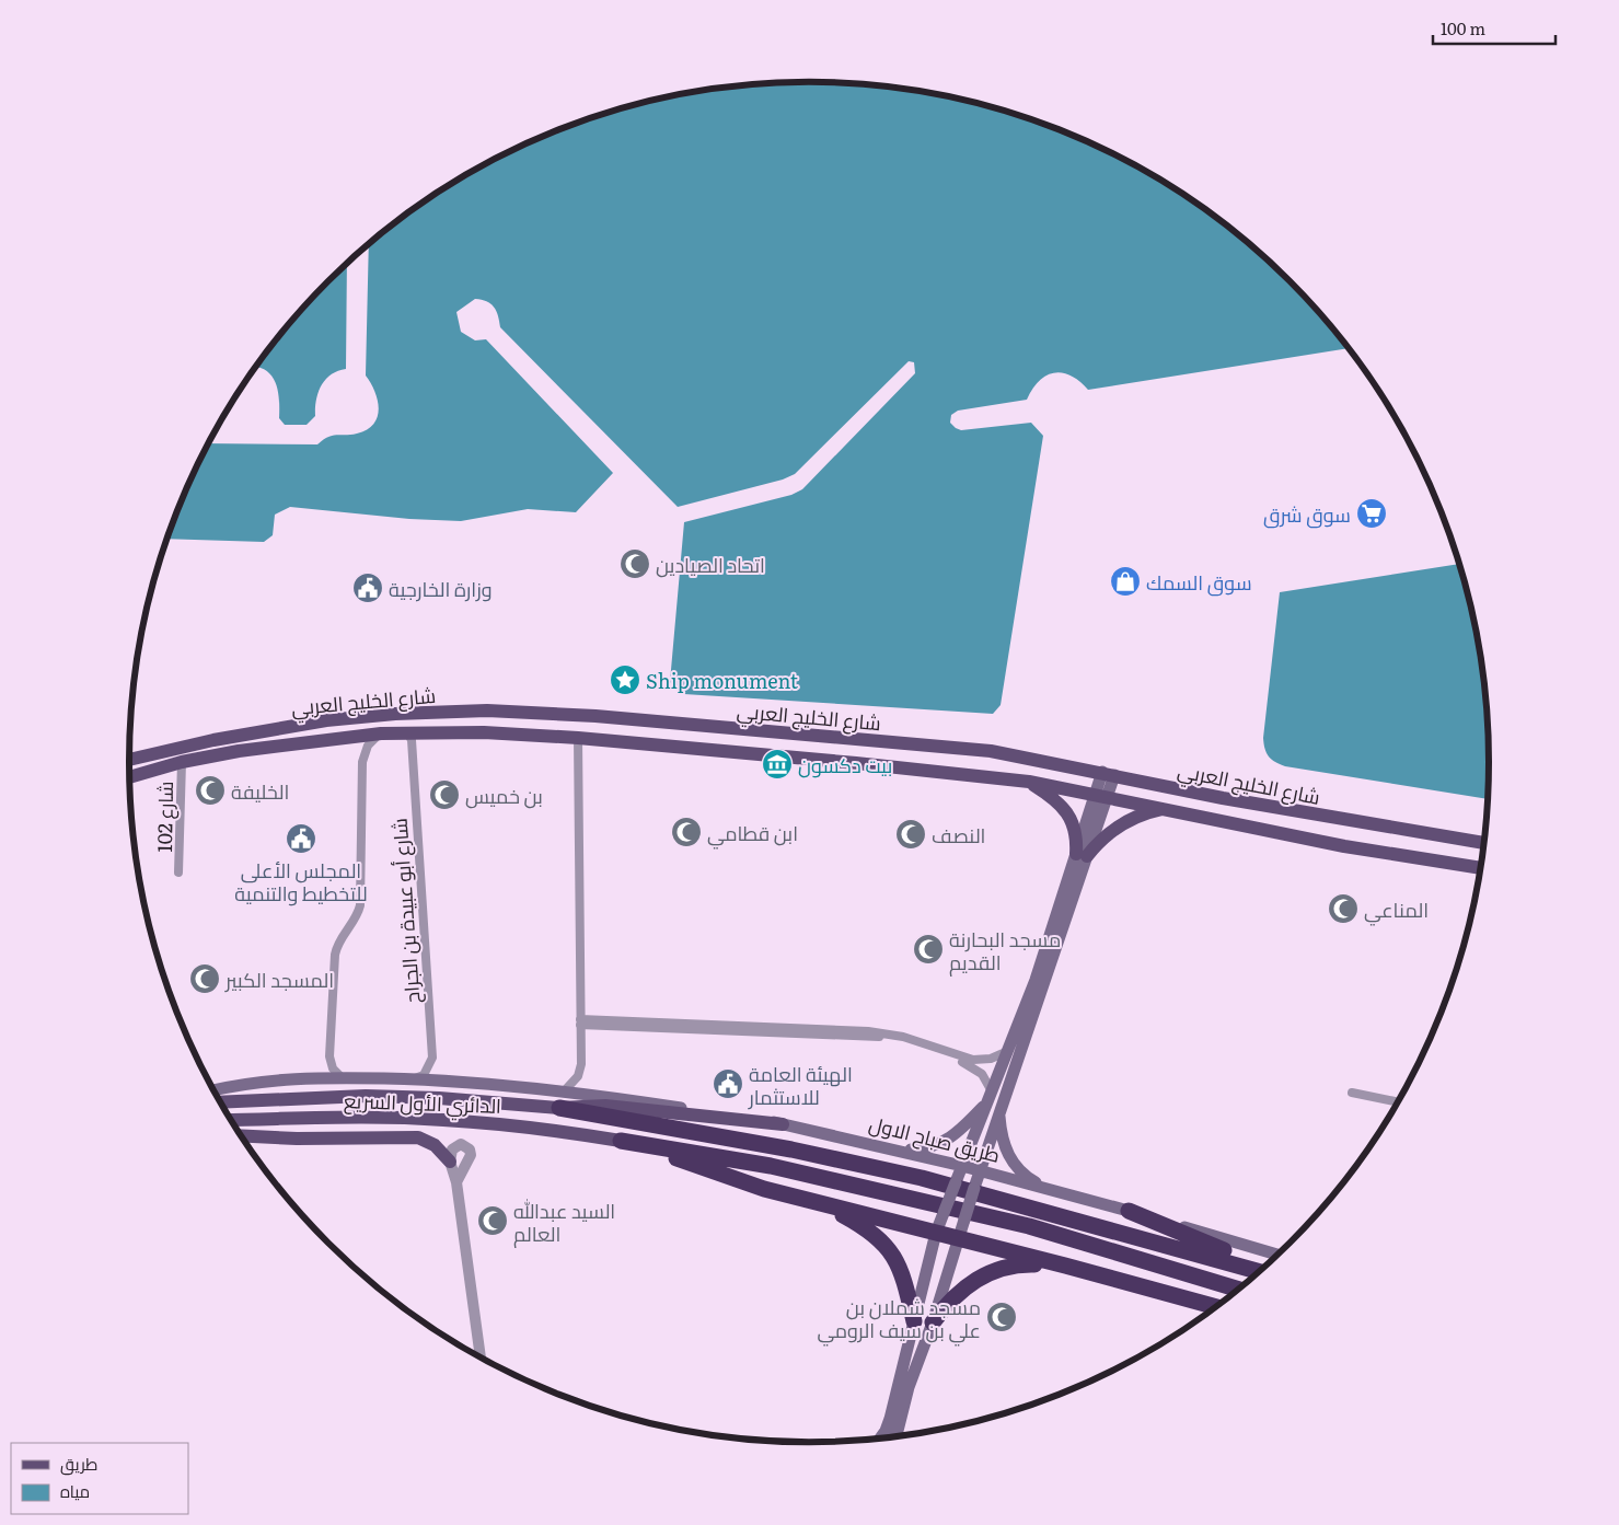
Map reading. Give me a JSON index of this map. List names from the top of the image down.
{
  "streets": {
    "main road": ["شارع الخليج العربي", "الدائري الأول السريع", "طريق صباح الاول"],
    "street": ["شارع 102", "شارع أبو عبيدة بن الجراح"]
  },
  "crossings": [
    ["شارع الخليج العربي", "شارع 102"],
    ["شارع الخليج العربي", "شارع أبو عبيدة بن الجراح"],
    ["شارع أبو عبيدة بن الجراح", "الدائري الأول السريع"],
    ["الدائري الأول السريع", "طريق صباح الاول"]
  ],
  "places": {
    "supermarket": ["سوق شرق"],
    "mosque": [
      "اتحاد الصيادين",
      "الخليفة",
      "بن خميس",
      "ابن قطامي",
      "النصف",
      "المناعي",
      "مسجد البحارنة القديم",
      "المسجد الكبير",
      "السيد عبدالله العالم",
      "مسجد شملان بن علي بن سيف الرومي"
    ],
    "shop": ["سوق السمك"],
    "public building": ["وزارة الخارجية", "المجلس الأعلى للتخطيط والتنمية", "الهيئة العامة للاستثمار"],
    "place": ["Ship monument"],
    "museum": ["بيت دكسون"]
  },
  "legend": ["طريق", "مياه"],
  "scale_bar": "100 m"
}
